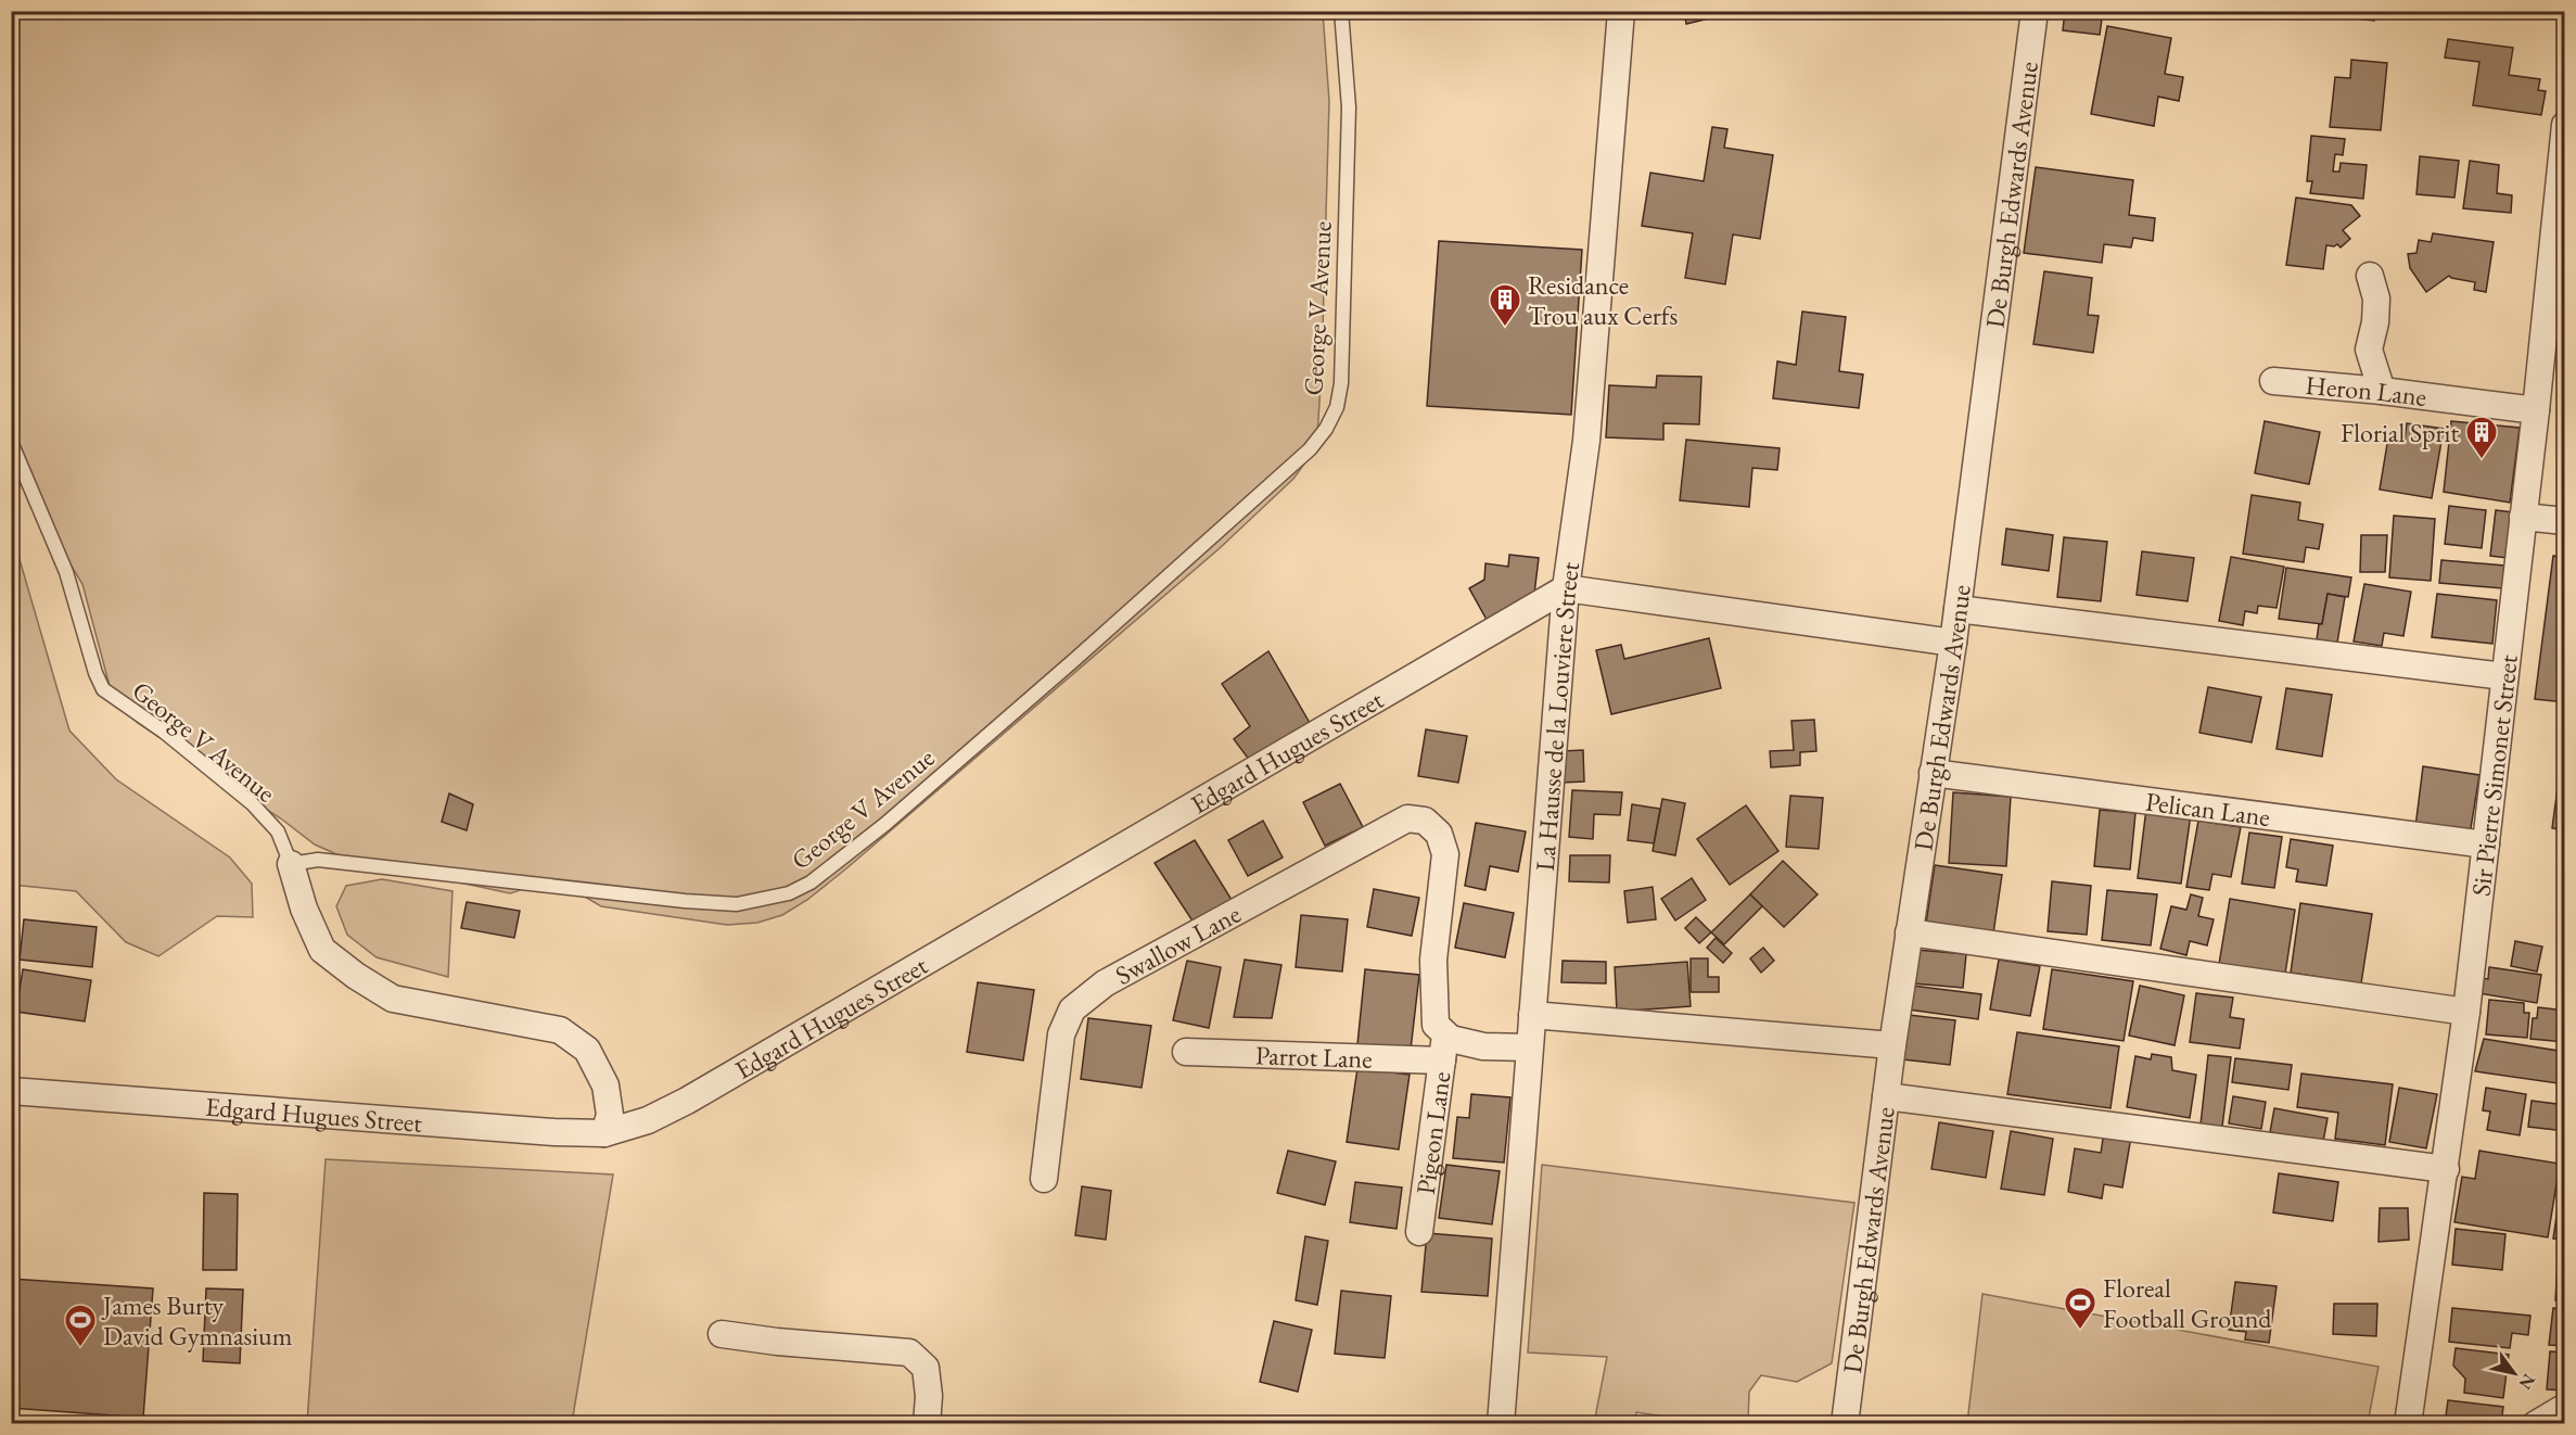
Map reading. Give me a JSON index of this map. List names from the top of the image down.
{
  "streets": {
    "street": [
      "De Burgh Edwards Avenue",
      "Heron Lane",
      "La Hausse de la Louviere Street",
      "Edgard Hugues Street",
      "Sir Pierre Simonet Street",
      "Pelican Lane",
      "Swallow Lane",
      "Parrot Lane",
      "Pigeon Lane"
    ],
    "lane": ["George V Avenue"]
  },
  "crossings": [
    ["De Burgh Edwards Avenue", "Pelican Lane"],
    ["Heron Lane", "Sir Pierre Simonet Street"],
    ["La Hausse de la Louviere Street", "Edgard Hugues Street"],
    ["Sir Pierre Simonet Street", "Pelican Lane"],
    ["Swallow Lane", "Pigeon Lane"],
    ["Parrot Lane", "Pigeon Lane"]
  ],
  "places": {
    "building": ["Residance Trou aux Cerfs", "Florial Sprit"],
    "sports": ["Floreal Football Ground", "James Burty David Gymnasium"]
  },
  "north": "bottom right"
}
